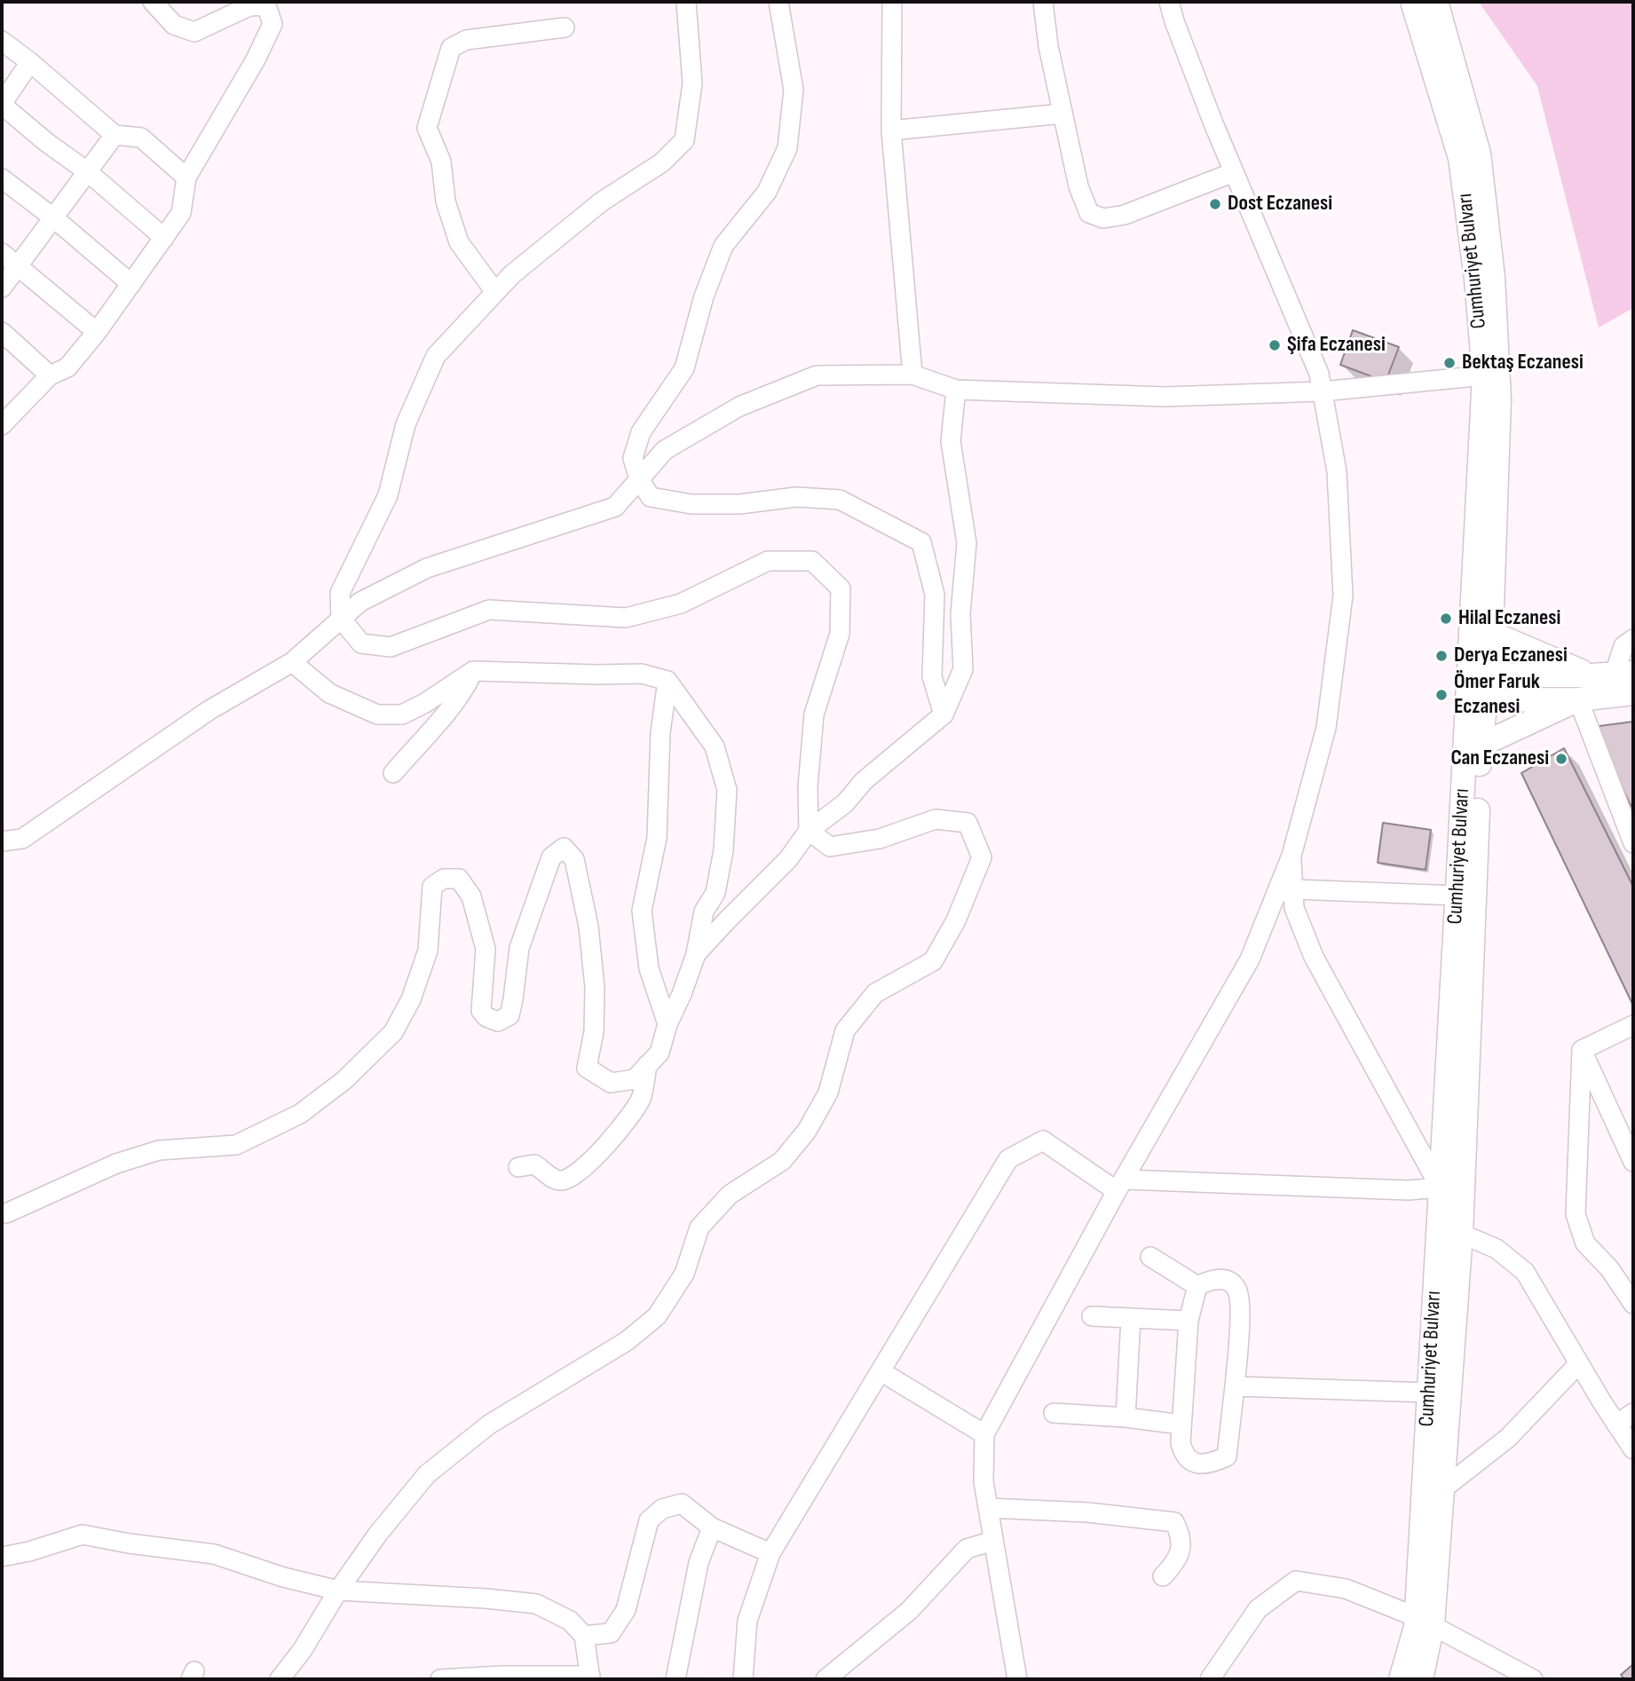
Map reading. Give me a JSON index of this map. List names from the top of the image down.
{
  "streets": {
    "main road": ["Cumhuriyet Bulvarı"]
  },
  "places": [
    "Dost Eczanesi",
    "Şifa Eczanesi",
    "Bektaş Eczanesi",
    "Hilal Eczanesi",
    "Derya Eczanesi",
    "Ömer Faruk Eczanesi",
    "Can Eczanesi"
  ]
}
